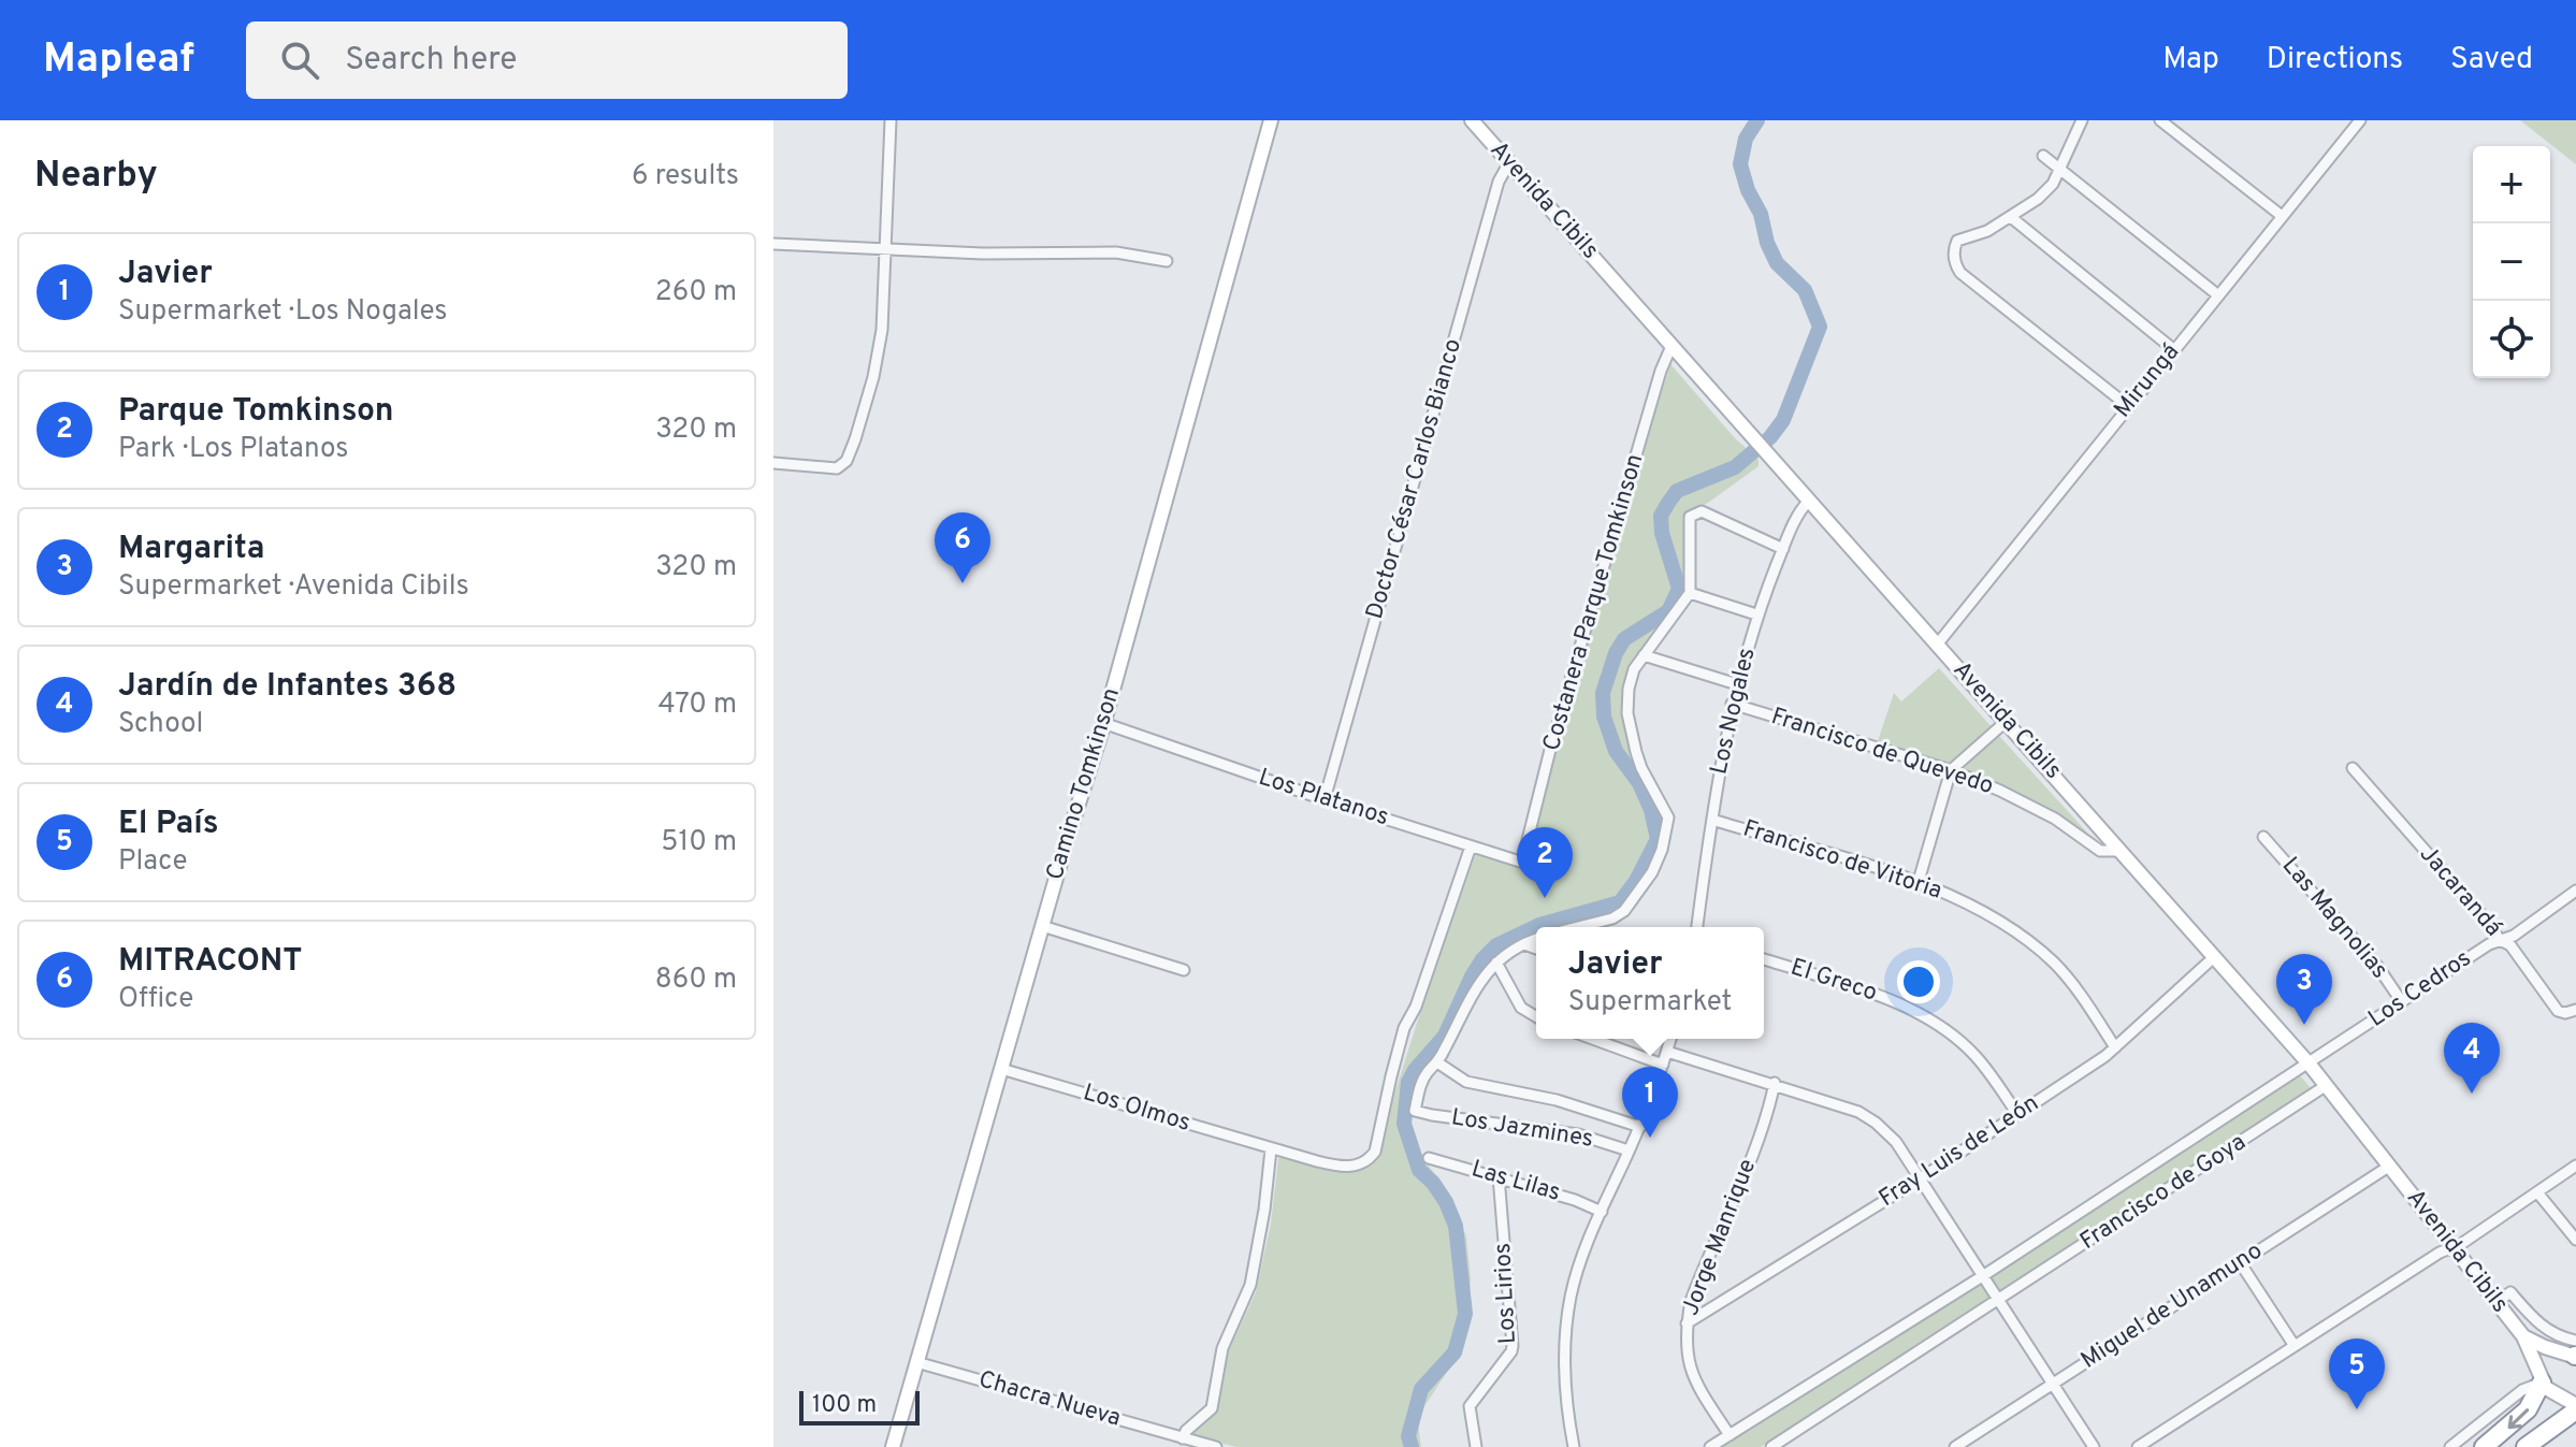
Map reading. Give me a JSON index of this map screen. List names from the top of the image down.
{
  "streets": {
    "street": [
      "Avenida Cibils",
      "Mirungá",
      "Doctor César Carlos Bianco",
      "Costanera Parque Tomkinson",
      "Los Nogales",
      "Francisco de Quevedo",
      "Camino Tomkinson",
      "Los Platanos",
      "Francisco de Vitoria",
      "Jacarandá",
      "Las Magnolias",
      "El Greco",
      "Los Cedros",
      "Los Olmos",
      "Los Jazmines",
      "Fray Luis de León",
      "Las Lilas",
      "Francisco de Goya",
      "Jorge Manrique",
      "Los Lirios",
      "Miguel de Unamuno",
      "Chacra Nueva"
    ]
  },
  "crossings": [
    ["Avenida Cibils", "Mirungá"],
    ["Avenida Cibils", "Doctor César Carlos Bianco"],
    ["Avenida Cibils", "Costanera Parque Tomkinson"],
    ["Avenida Cibils", "Los Nogales"],
    ["Avenida Cibils", "Francisco de Quevedo"],
    ["Avenida Cibils", "Los Cedros"],
    ["Avenida Cibils", "Fray Luis de León"],
    ["Avenida Cibils", "Francisco de Goya"],
    ["Avenida Cibils", "Miguel de Unamuno"],
    ["Doctor César Carlos Bianco", "Los Platanos"],
    ["Costanera Parque Tomkinson", "Los Platanos"],
    ["Los Nogales", "Francisco de Quevedo"],
    ["Los Nogales", "Francisco de Vitoria"],
    ["Camino Tomkinson", "Los Platanos"],
    ["Camino Tomkinson", "Los Olmos"],
    ["Camino Tomkinson", "Chacra Nueva"],
    ["Francisco de Vitoria", "Fray Luis de León"],
    ["Jacarandá", "Los Cedros"],
    ["Las Magnolias", "Los Cedros"],
    ["El Greco", "Fray Luis de León"],
    ["Los Cedros", "Francisco de Goya"],
    ["Fray Luis de León", "Jorge Manrique"],
    ["Las Lilas", "Los Lirios"],
    ["Francisco de Goya", "Jorge Manrique"]
  ],
  "scale_bar": "100 m",
  "page": {
    "header": "Mapleaf",
    "search": "Search here",
    "nav": ["Map", "Directions", "Saved"],
    "heading": ["Nearby", "6 results"],
    "map_buttons": ["+", "−"],
    "list": [
      {
        "mark": "1",
        "name": "Javier",
        "note": "Supermarket · Los Nogales",
        "value": "260 m"
      },
      {
        "mark": "2",
        "name": "Parque Tomkinson",
        "note": "Park · Los Platanos",
        "value": "320 m"
      },
      {
        "mark": "3",
        "name": "Margarita",
        "note": "Supermarket · Avenida Cibils",
        "value": "320 m"
      },
      {
        "mark": "4",
        "name": "Jardín de Infantes 368",
        "note": "School",
        "value": "470 m"
      },
      {
        "mark": "5",
        "name": "El País",
        "note": "Place",
        "value": "510 m"
      },
      {
        "mark": "6",
        "name": "MITRACONT",
        "note": "Office",
        "value": "860 m"
      }
    ],
    "pins": [
      "6",
      "2",
      "3",
      "4",
      "1",
      "5"
    ],
    "popup": ["Javier", "Supermarket"],
    "scale": "100 m"
  }
}
